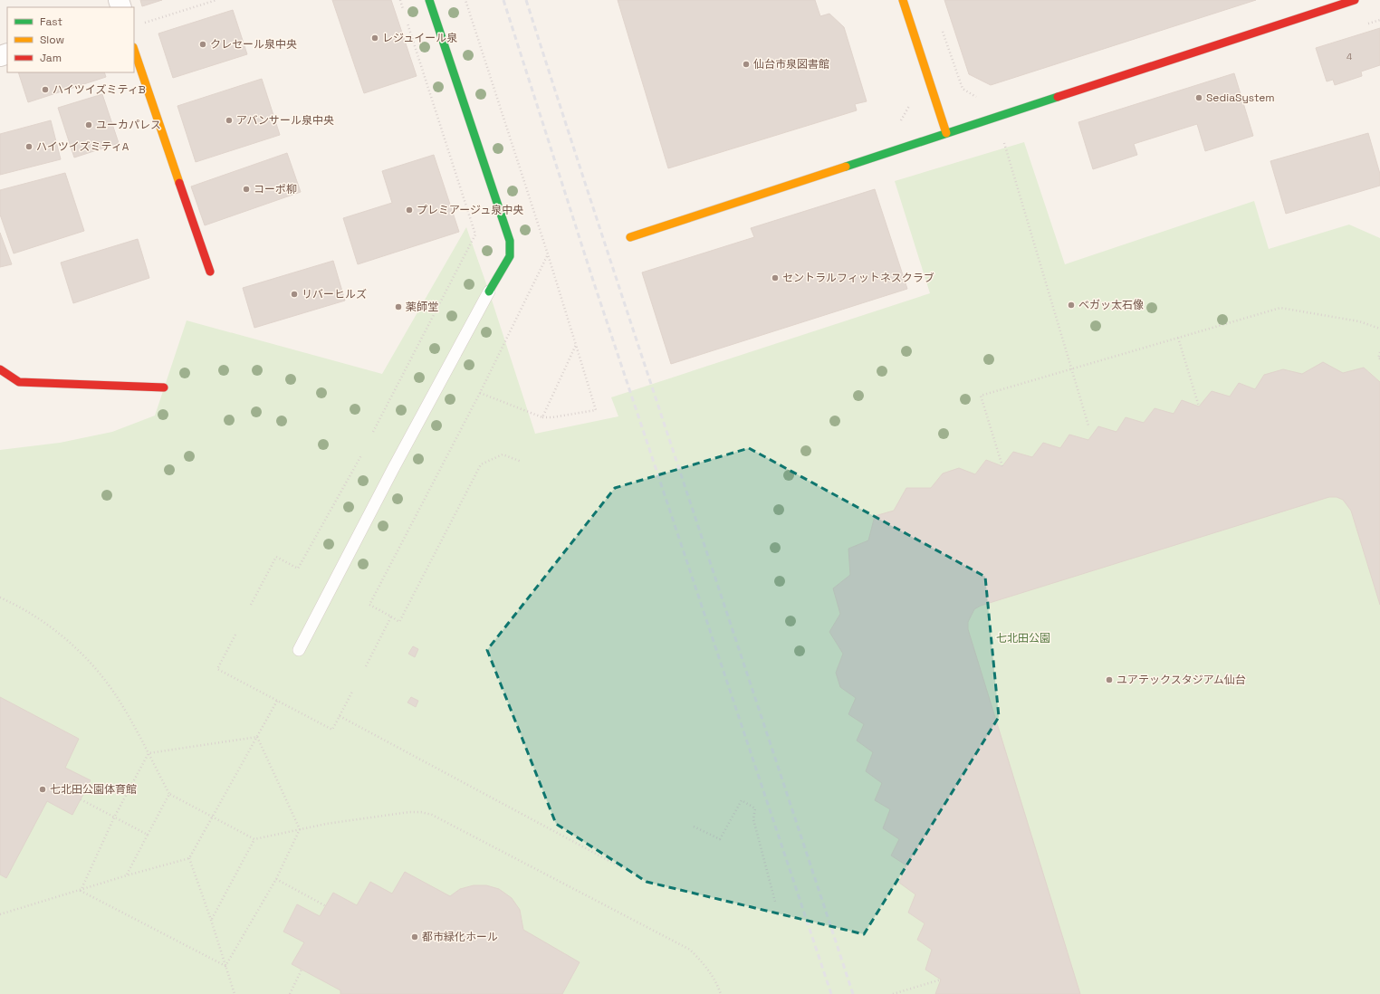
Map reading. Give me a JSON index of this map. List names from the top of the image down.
{
  "parks": ["七北田公園"],
  "places": [
    "レジュイール泉",
    "クレセール泉中央",
    "仙台市泉図書館",
    "ハイツイズミティB",
    "SediaSystem",
    "アバンサール泉中央",
    "ユーカパレス",
    "ハイツイズミティA",
    "コーポ柳",
    "プレミアージュ泉中央",
    "セントラルフィットネスクラブ",
    "リバーヒルズ",
    "ベガッ太石像",
    "薬師堂",
    "ユアテックスタジアム仙台",
    "七北田公園体育館",
    "都市緑化ホール"
  ],
  "house_numbers": ["4"],
  "legend": ["Fast", "Slow", "Jam"]
}
